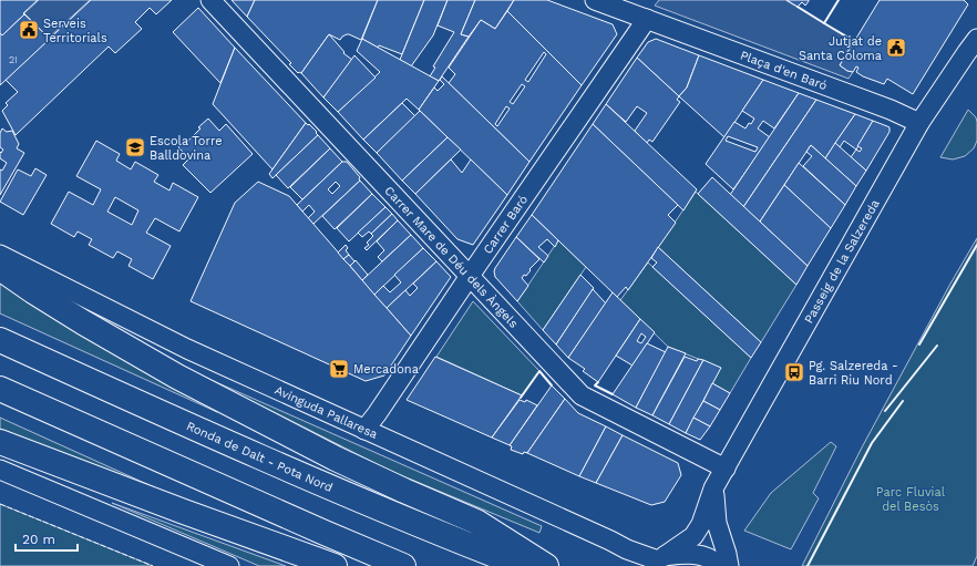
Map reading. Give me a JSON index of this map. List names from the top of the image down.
{
  "streets": {
    "highway": ["Ronda de Dalt - Pota Nord"],
    "street": [
      "Plaça d'en Baró",
      "Carrer Baró",
      "Carrer Mare de Déu dels Àngels",
      "Passeig de la Salzereda",
      "Avinguda Pallaresa"
    ]
  },
  "crossings": [
    ["Plaça d'en Baró", "Carrer Baró"],
    ["Plaça d'en Baró", "Passeig de la Salzereda"],
    ["Carrer Baró", "Carrer Mare de Déu dels Àngels"],
    ["Carrer Baró", "Avinguda Pallaresa"],
    ["Carrer Mare de Déu dels Àngels", "Passeig de la Salzereda"],
    ["Passeig de la Salzereda", "Avinguda Pallaresa"]
  ],
  "parks": ["Parc Fluvial del Besòs"],
  "places": {
    "public building": ["Serveis Territorials", "Jutjat de Santa Coloma"],
    "school or university": ["Escola Torre Balldovina"],
    "supermarket": ["Mercadona"],
    "bus stop": ["Pg. Salzereda - Barri Riu Nord"]
  },
  "house_numbers": ["2I"],
  "scale_bar": "20 m"
}
